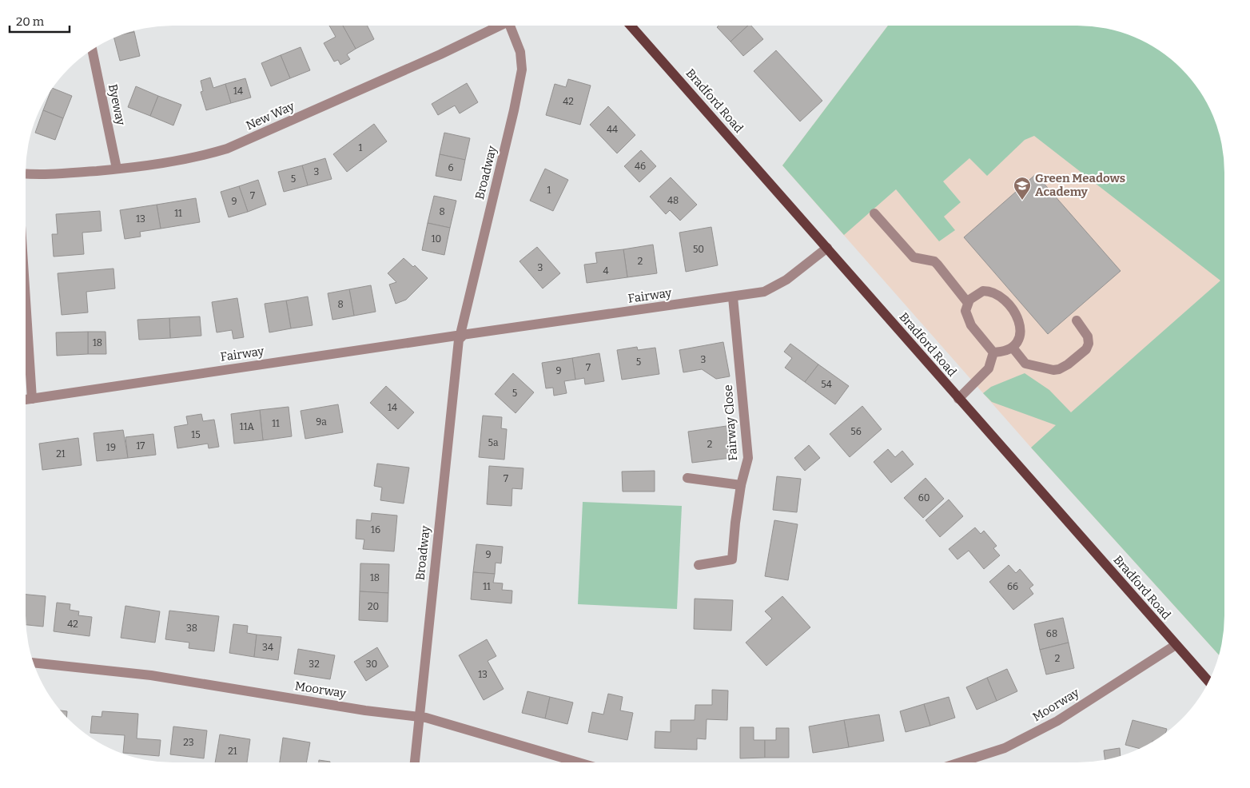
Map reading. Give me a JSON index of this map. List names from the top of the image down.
{
  "streets": {
    "main road": ["Bradford Road"],
    "street": [
      "Byeway",
      "New Way",
      "Broadway",
      "Fairway",
      "Fairway Close",
      "Moorway"
    ]
  },
  "crossings": [
    ["Bradford Road", "Fairway"],
    ["Bradford Road", "Moorway"],
    ["Byeway", "New Way"],
    ["Broadway", "Fairway"],
    ["Broadway", "Moorway"],
    ["Fairway", "Fairway Close"]
  ],
  "places": {
    "school or university": ["Green Meadows Academy"]
  },
  "house_numbers": [
    "14",
    "42",
    "44",
    "1",
    "46",
    "6",
    "3",
    "5",
    "1",
    "7",
    "48",
    "9",
    "8",
    "11",
    "13",
    "10",
    "50",
    "2",
    "3",
    "4",
    "8",
    "18",
    "3",
    "5",
    "7",
    "9",
    "54",
    "5",
    "14",
    "9a",
    "11",
    "11A",
    "56",
    "15",
    "5a",
    "2",
    "17",
    "19",
    "21",
    "7",
    "60",
    "16",
    "9",
    "18",
    "11",
    "66",
    "20",
    "42",
    "38",
    "68",
    "34",
    "2",
    "32",
    "30",
    "13",
    "23",
    "21"
  ],
  "scale_bar": "20 m"
}
